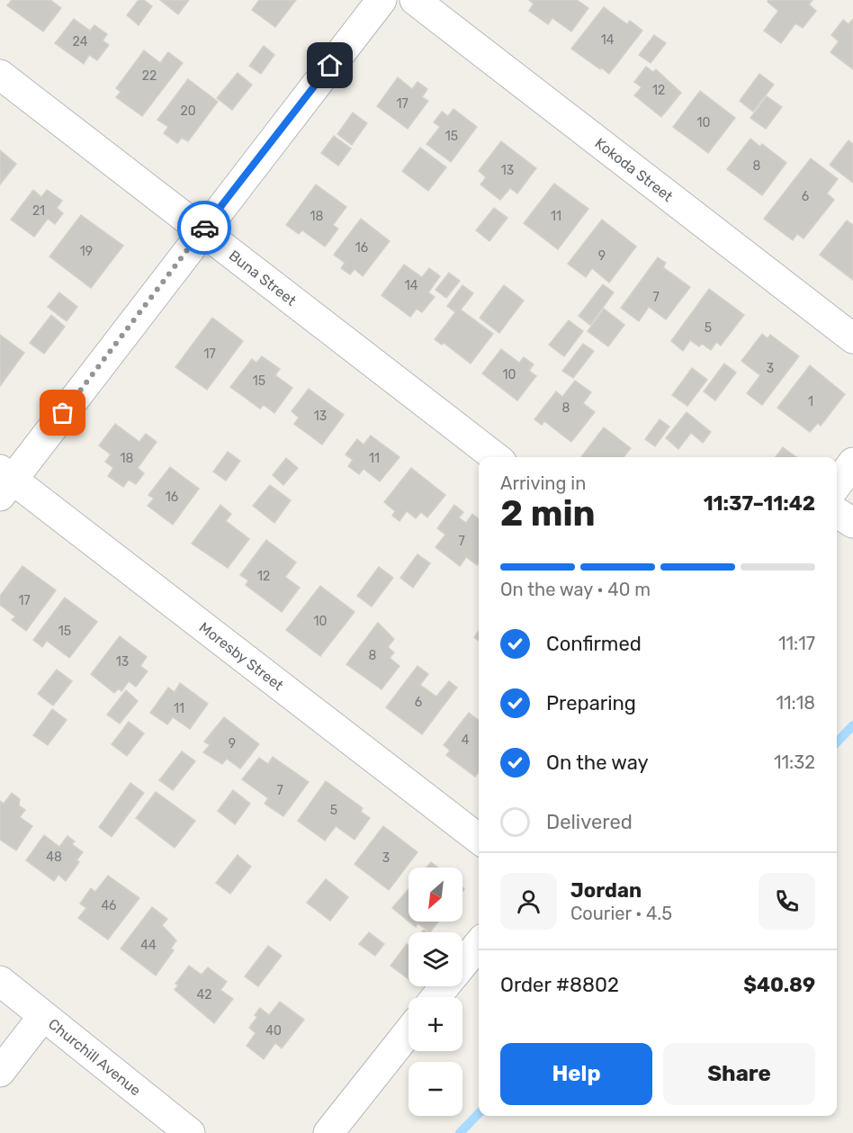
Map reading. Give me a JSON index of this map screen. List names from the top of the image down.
{
  "streets": {
    "street": [
      "Kokoda Street",
      "Buna Street",
      "Moresby Street",
      "Churchill Avenue"
    ]
  },
  "house_numbers": [
    "14",
    "24",
    "22",
    "12",
    "17",
    "20",
    "10",
    "15",
    "8",
    "13",
    "6",
    "21",
    "18",
    "11",
    "16",
    "19",
    "9",
    "14",
    "7",
    "5",
    "17",
    "3",
    "10",
    "15",
    "1",
    "8",
    "13",
    "18",
    "11",
    "16",
    "7",
    "12",
    "17",
    "10",
    "15",
    "8",
    "13",
    "6",
    "11",
    "4",
    "9",
    "7",
    "5",
    "48",
    "3",
    "46",
    "44",
    "42",
    "40"
  ],
  "north": "bottom left",
  "page": {
    "heading": ["2 min", "Arriving in", "11:37–11:42"],
    "panel": [
      "Jordan",
      "Courier · 4.5",
      "Order #8802",
      "$40.89"
    ],
    "bar": "On the way · 40 m",
    "list": [
      ["Confirmed", "11:17"],
      ["Preparing", "11:18"],
      ["On the way", "11:32"],
      "Delivered"
    ],
    "map_buttons": ["+", "−"],
    "buttons": ["Help", "Share"]
  }
}
